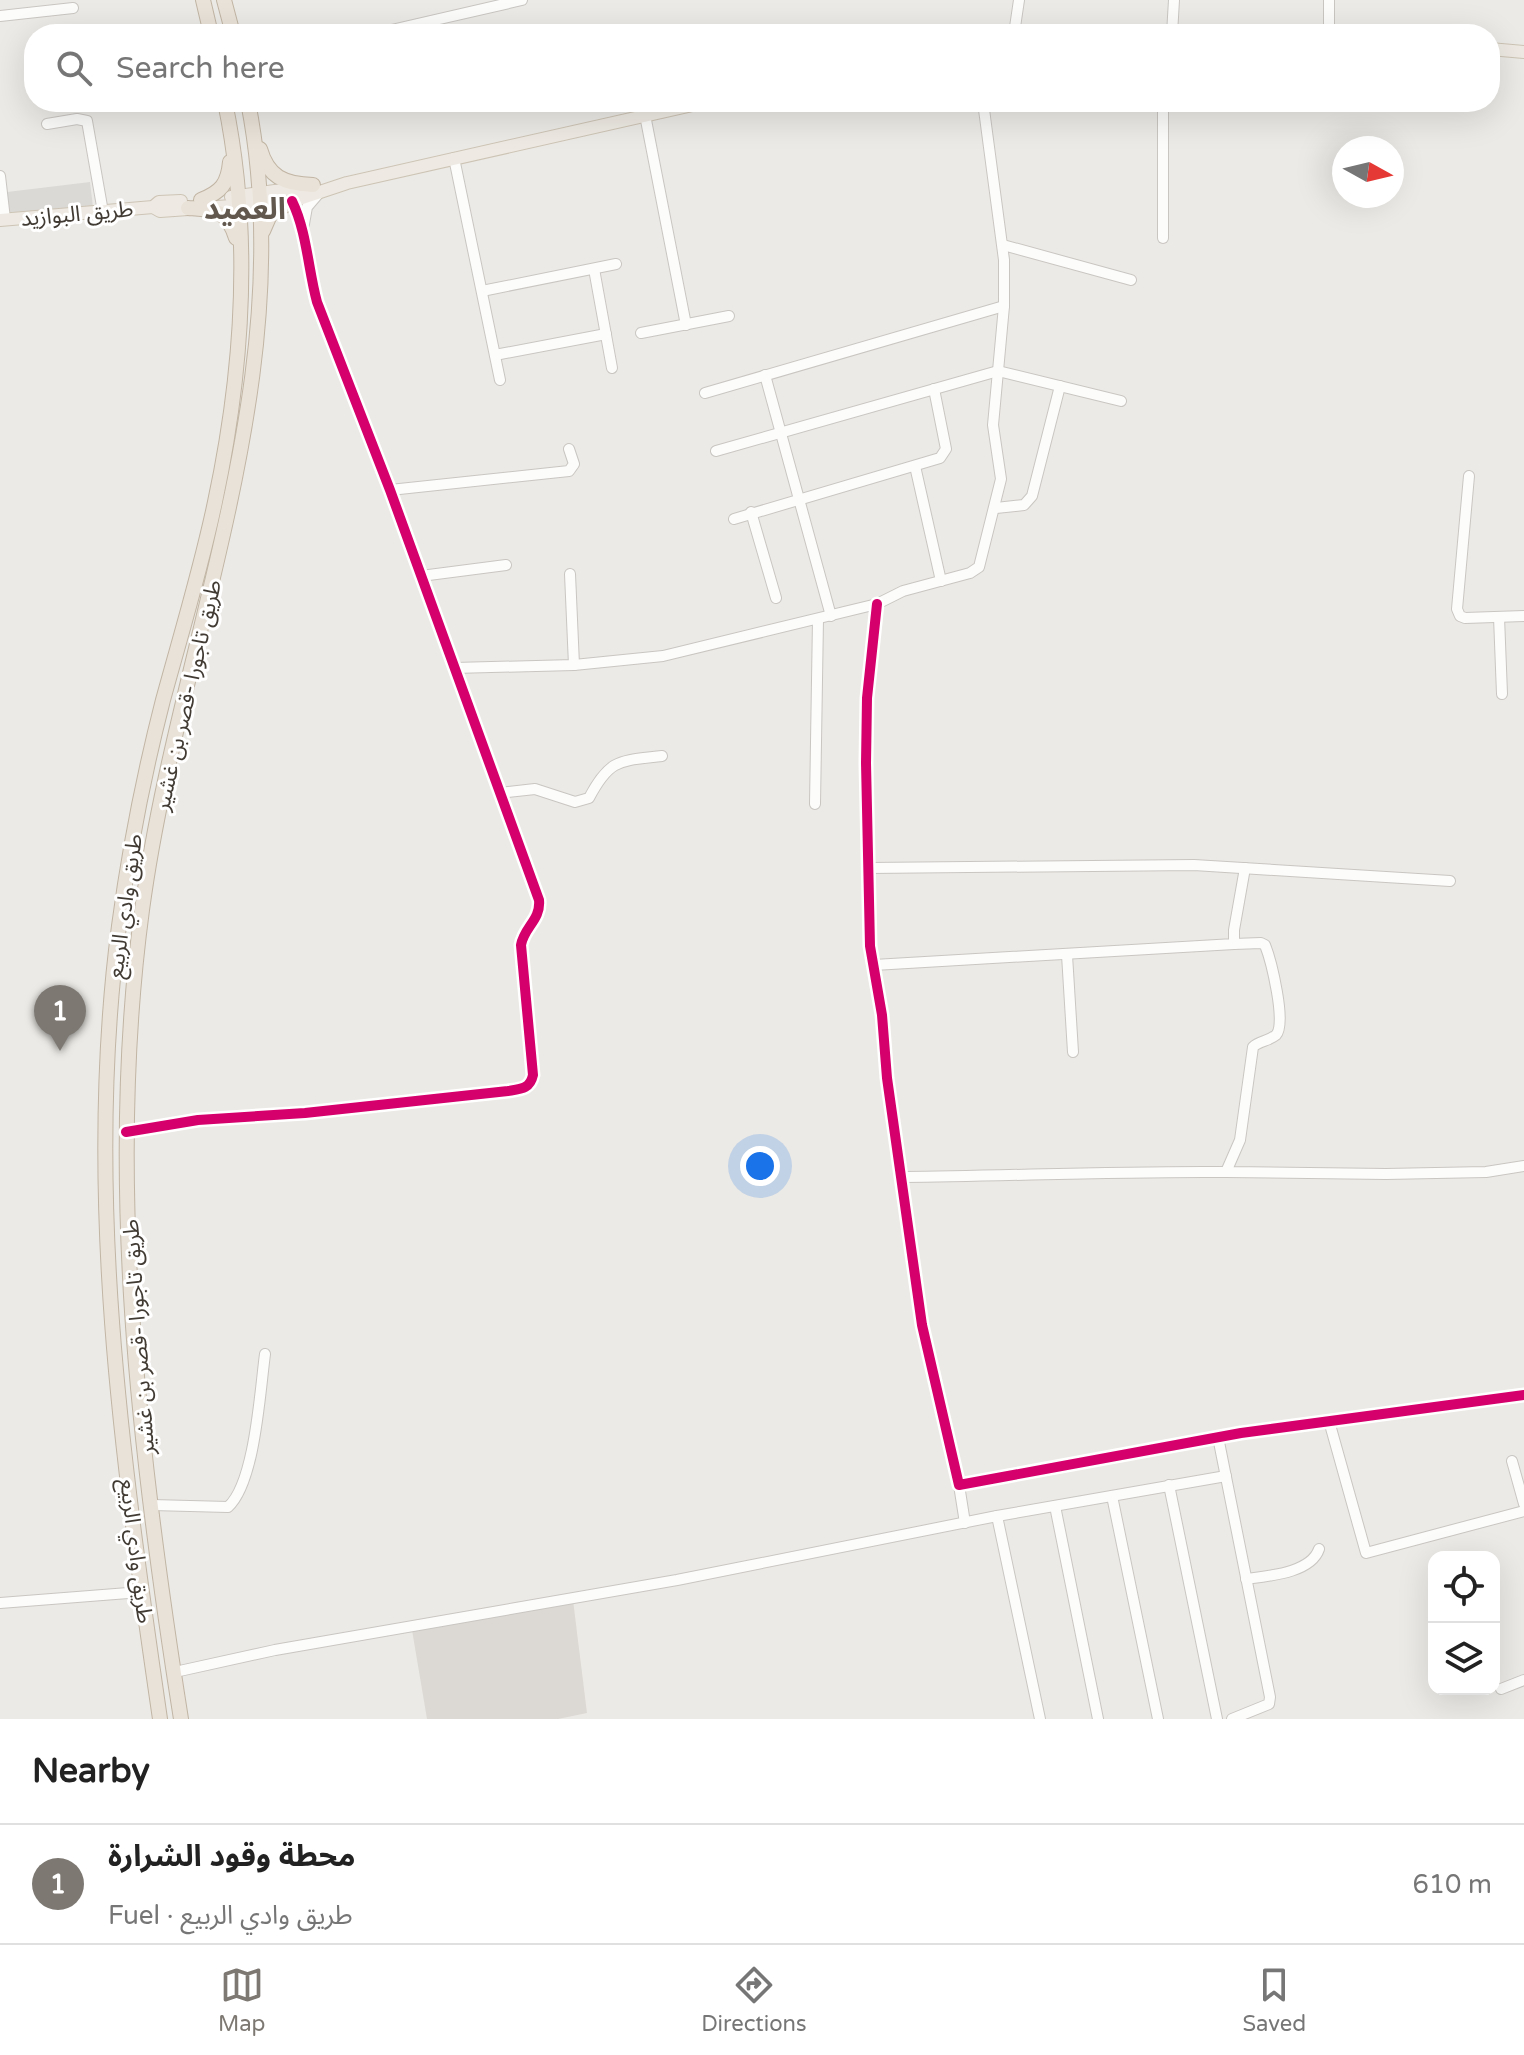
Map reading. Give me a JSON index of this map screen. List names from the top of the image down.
{
  "streets": {
    "highway": ["طريق تاجورا -قصر بن غشير", "طريق وادي الربيع"],
    "main road": ["طريق البوازيد"]
  },
  "districts": ["العميد"],
  "north": "right",
  "page": {
    "search": "Search here",
    "pins": "1",
    "heading": "Nearby",
    "list": [
      {
        "mark": "1",
        "name": "محطة وقود الشرارة",
        "note": "Fuel · طريق وادي الربيع",
        "value": "610 m"
      }
    ],
    "nav": ["Map", "Directions", "Saved"]
  }
}
